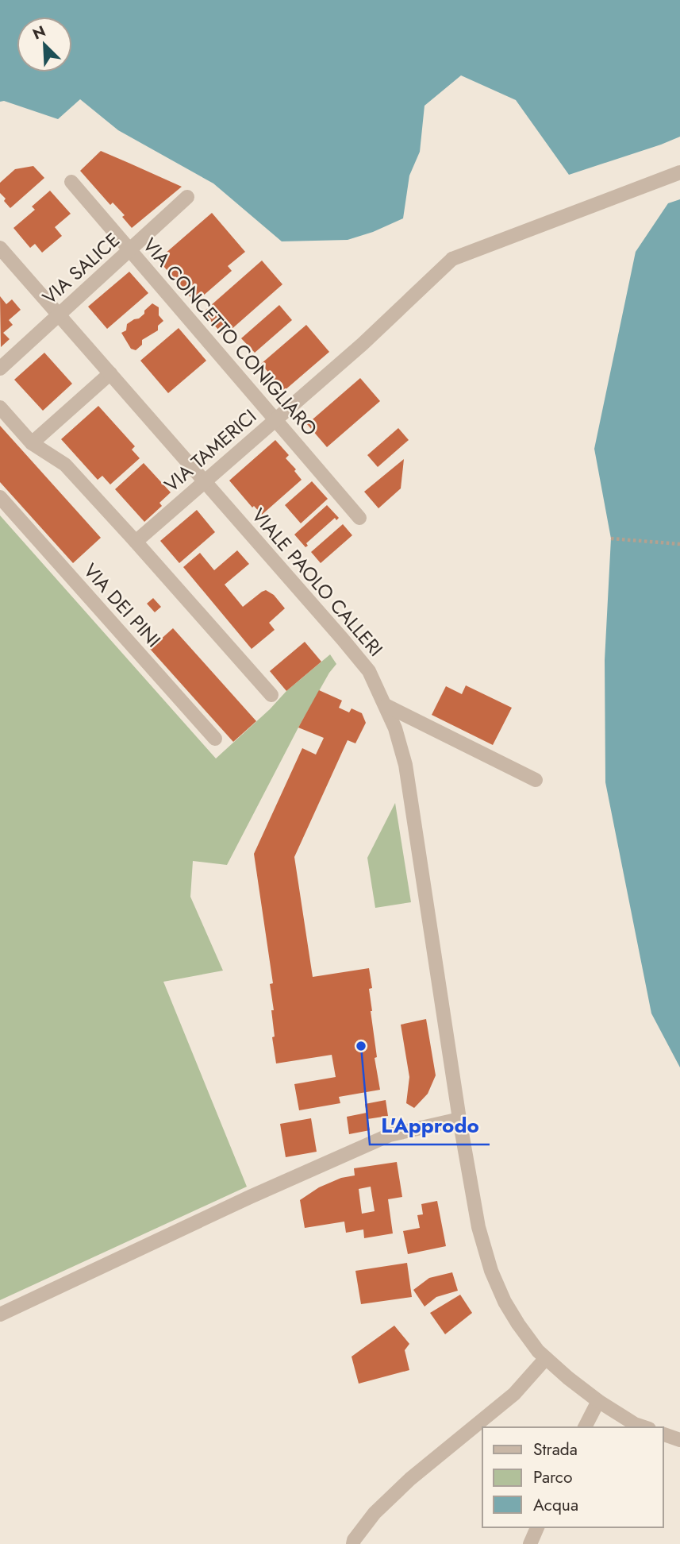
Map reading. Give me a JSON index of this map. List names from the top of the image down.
{
  "streets": {
    "street": [
      "VIA SALICE",
      "VIA CONCETTO CONIGLIARO",
      "VIA TAMERICI",
      "VIALE PAOLO CALLERI",
      "VIA DEI PINI"
    ]
  },
  "crossings": [
    ["VIA SALICE", "VIA CONCETTO CONIGLIARO"],
    ["VIA SALICE", "VIALE PAOLO CALLERI"],
    ["VIA CONCETTO CONIGLIARO", "VIA TAMERICI"],
    ["VIA TAMERICI", "VIALE PAOLO CALLERI"]
  ],
  "places": ["L'Approdo"],
  "legend": ["Strada", "Parco", "Acqua"],
  "north": "top left"
}
